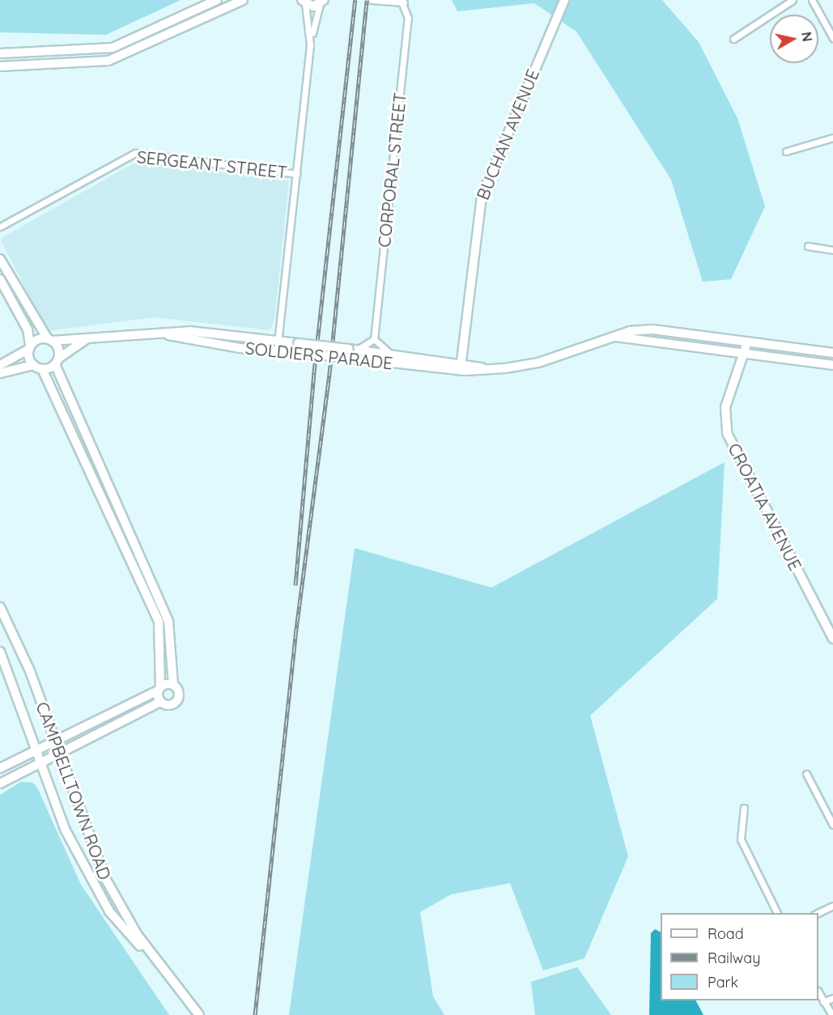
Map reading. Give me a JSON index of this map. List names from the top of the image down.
{
  "streets": {
    "street": [
      "BUCHAN AVENUE",
      "SERGEANT STREET",
      "CORPORAL STREET",
      "SOLDIERS PARADE",
      "CROATIA AVENUE",
      "CAMPBELLTOWN ROAD"
    ]
  },
  "crossings": [
    ["BUCHAN AVENUE", "SOLDIERS PARADE"],
    ["SOLDIERS PARADE", "CROATIA AVENUE"]
  ],
  "legend": ["Road", "Railway", "Park"],
  "north": "right"
}
